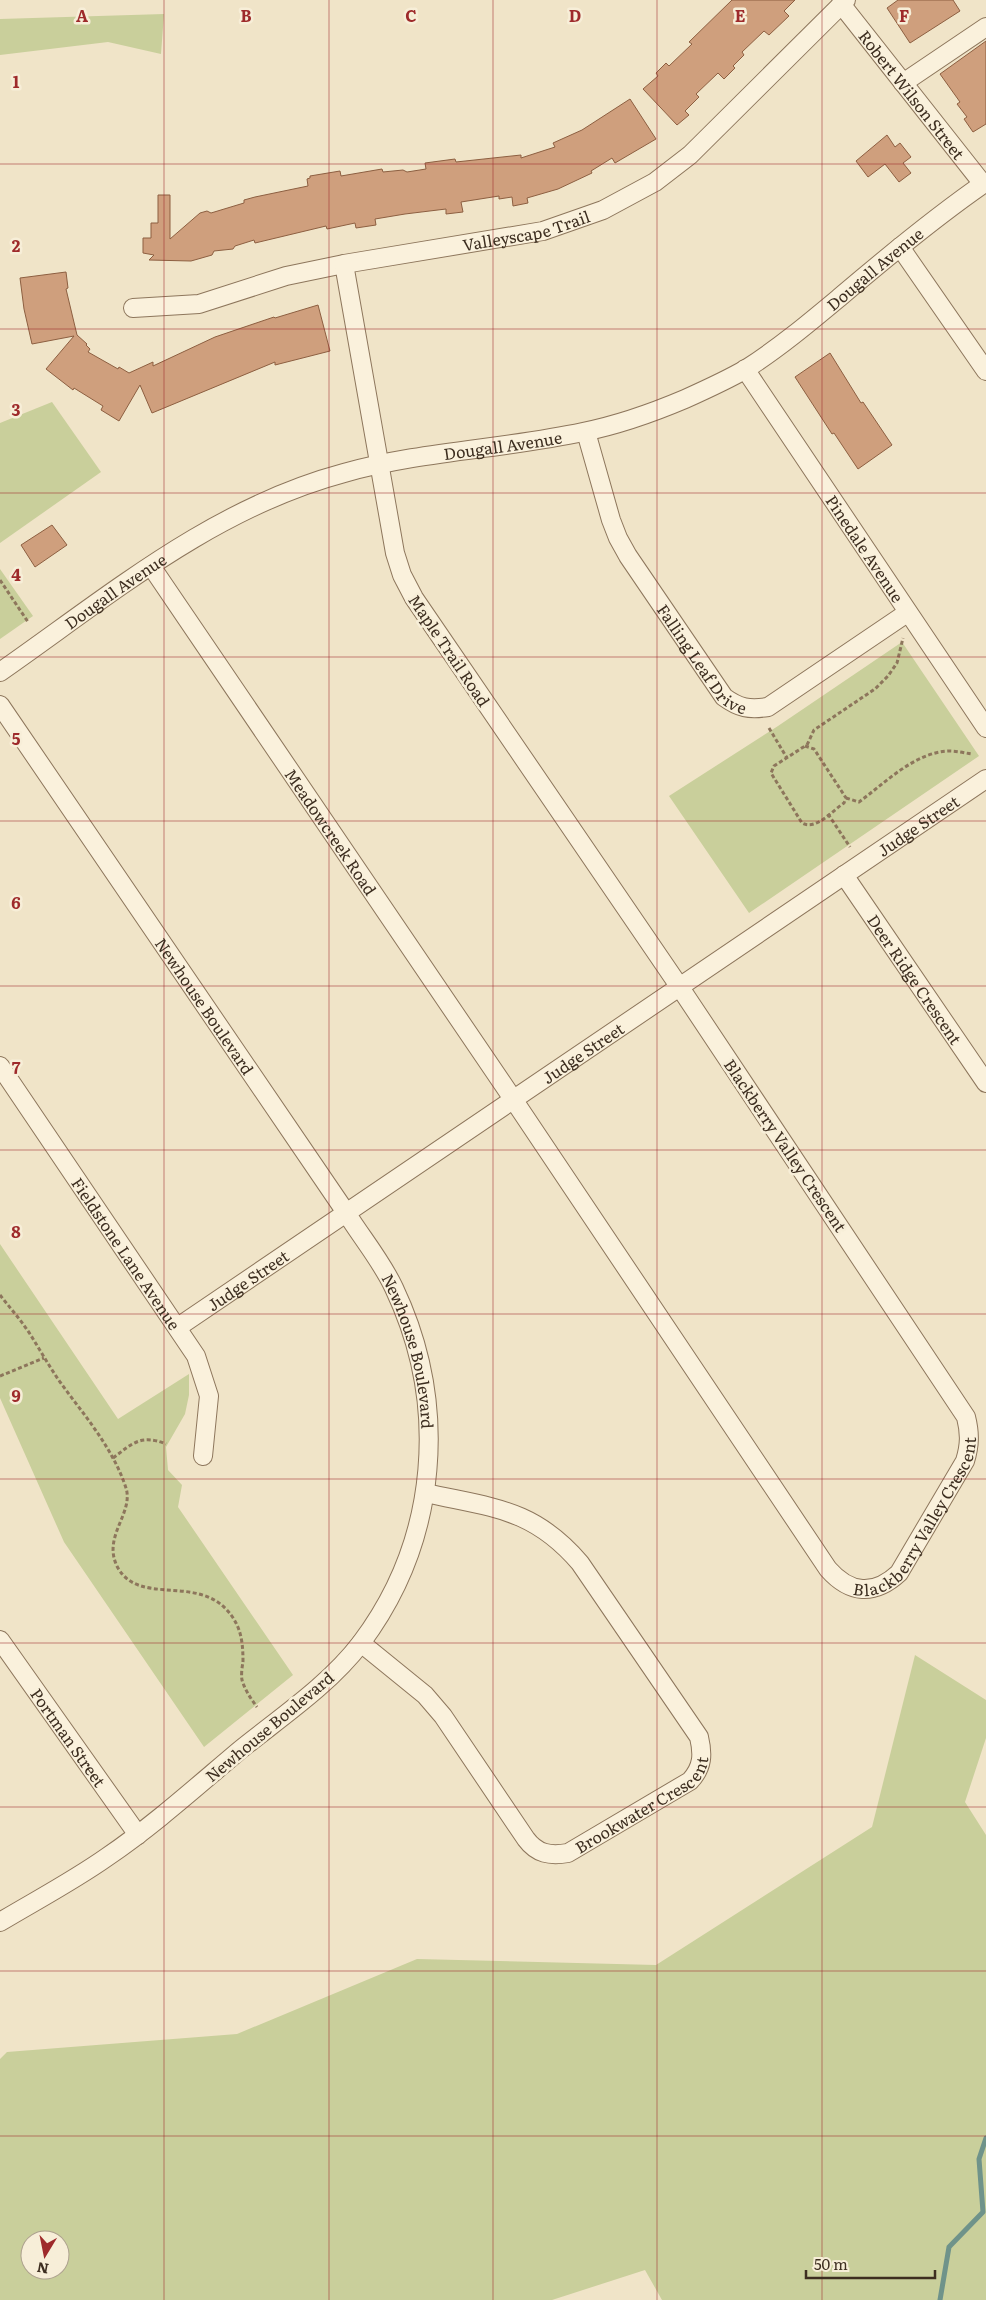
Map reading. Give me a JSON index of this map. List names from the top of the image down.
{
  "streets": {
    "street": [
      "Robert Wilson Street",
      "Valleyscape Trail",
      "Dougall Avenue",
      "Pinedale Avenue",
      "Maple Trail Road",
      "Falling Leaf Drive",
      "Judge Street",
      "Meadowcreek Road",
      "Deer Ridge Crescent",
      "Newhouse Boulevard",
      "Blackberry Valley Crescent",
      "Fieldstone Lane Avenue",
      "Portman Street",
      "Brookwater Crescent"
    ]
  },
  "crossings": [
    ["Robert Wilson Street", "Valleyscape Trail"],
    ["Robert Wilson Street", "Dougall Avenue"],
    ["Valleyscape Trail", "Maple Trail Road"],
    ["Dougall Avenue", "Pinedale Avenue"],
    ["Dougall Avenue", "Maple Trail Road"],
    ["Dougall Avenue", "Falling Leaf Drive"],
    ["Dougall Avenue", "Meadowcreek Road"],
    ["Pinedale Avenue", "Falling Leaf Drive"],
    ["Maple Trail Road", "Judge Street"],
    ["Maple Trail Road", "Blackberry Valley Crescent"],
    ["Judge Street", "Meadowcreek Road"],
    ["Judge Street", "Deer Ridge Crescent"],
    ["Judge Street", "Newhouse Boulevard"],
    ["Judge Street", "Blackberry Valley Crescent"],
    ["Judge Street", "Fieldstone Lane Avenue"],
    ["Meadowcreek Road", "Blackberry Valley Crescent"],
    ["Newhouse Boulevard", "Portman Street"],
    ["Newhouse Boulevard", "Brookwater Crescent"]
  ],
  "scale_bar": "50 m",
  "north": "bottom",
  "grid": {
    "columns": [
      "A",
      "B",
      "C",
      "D",
      "E",
      "F"
    ],
    "rows": [
      "1",
      "2",
      "3",
      "4",
      "5",
      "6",
      "7",
      "8",
      "9"
    ]
  }
}
